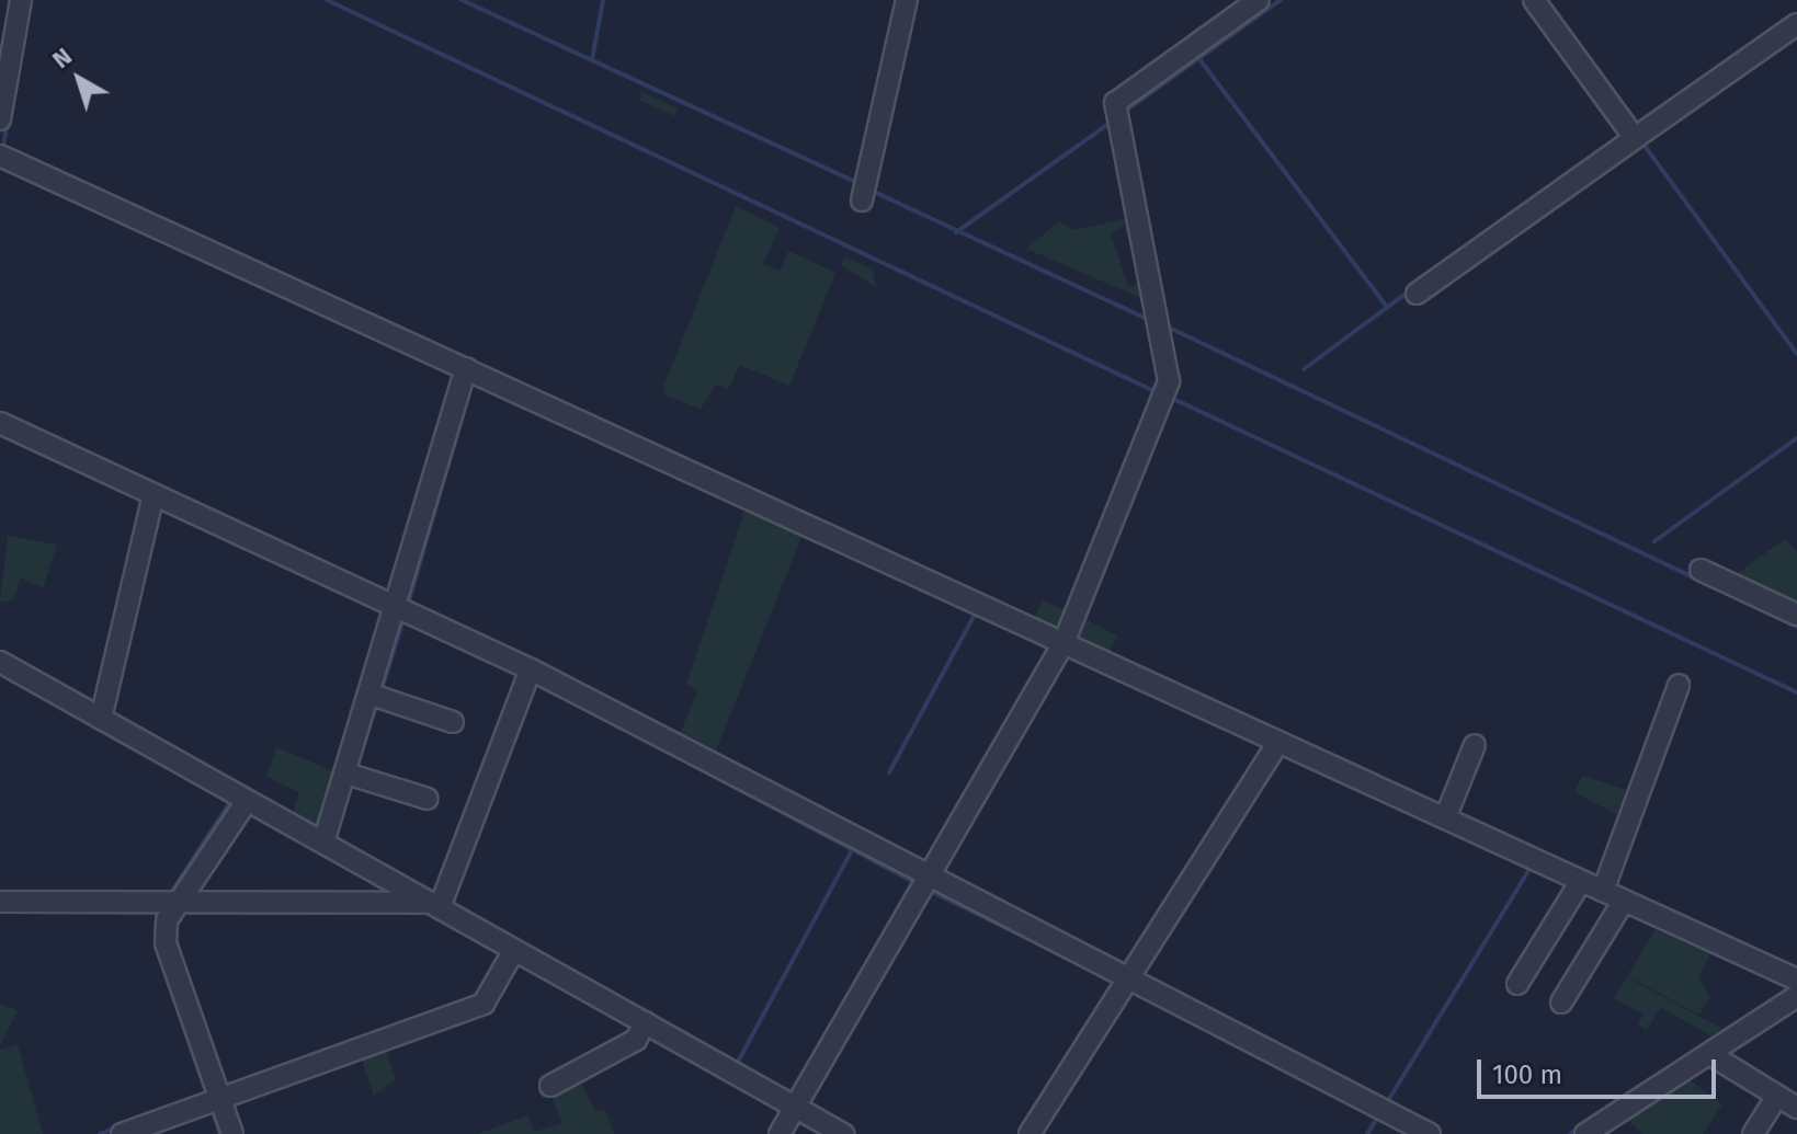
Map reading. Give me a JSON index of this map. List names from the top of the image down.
{
  "scale_bar": "100 m",
  "north": "top left"
}
